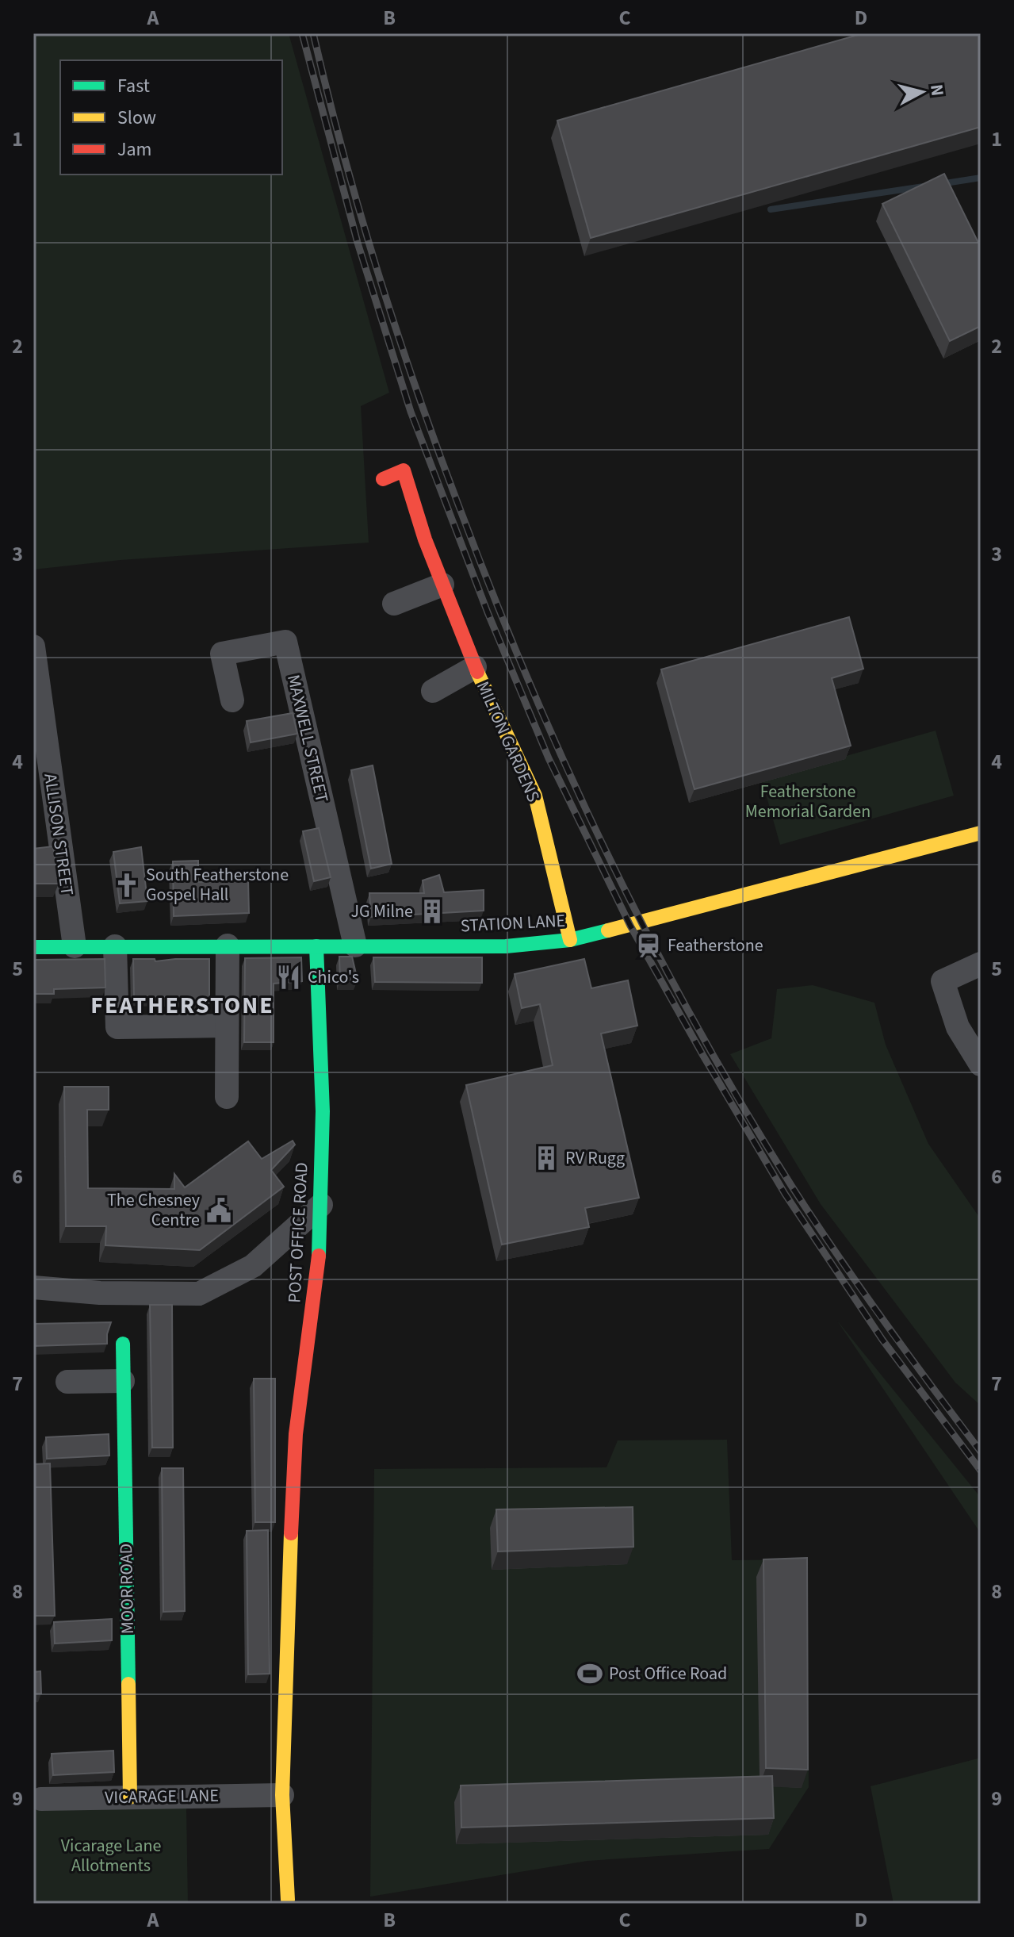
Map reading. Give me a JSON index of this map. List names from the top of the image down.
{
  "streets": {
    "street": [
      "MAXWELL STREET",
      "MILTON GARDENS",
      "ALLISON STREET",
      "STATION LANE",
      "POST OFFICE ROAD",
      "MOOR ROAD",
      "VICARAGE LANE"
    ]
  },
  "crossings": [
    ["MAXWELL STREET", "STATION LANE"],
    ["MILTON GARDENS", "STATION LANE"],
    ["ALLISON STREET", "STATION LANE"],
    ["STATION LANE", "POST OFFICE ROAD"],
    ["POST OFFICE ROAD", "VICARAGE LANE"],
    ["MOOR ROAD", "VICARAGE LANE"]
  ],
  "districts": ["FEATHERSTONE"],
  "parks": ["Featherstone Memorial Garden", "Vicarage Lane Allotments"],
  "places": {
    "church": ["South Featherstone Gospel Hall"],
    "building": ["JG Milne", "RV Rugg"],
    "station": ["Featherstone"],
    "restaurant": ["Chico's"],
    "public building": ["The Chesney Centre"],
    "sports": ["Post Office Road"]
  },
  "legend": ["Fast", "Slow", "Jam"],
  "north": "right",
  "grid": {
    "columns": [
      "A",
      "B",
      "C",
      "D"
    ],
    "rows": [
      "1",
      "2",
      "3",
      "4",
      "5",
      "6",
      "7",
      "8",
      "9"
    ]
  }
}
